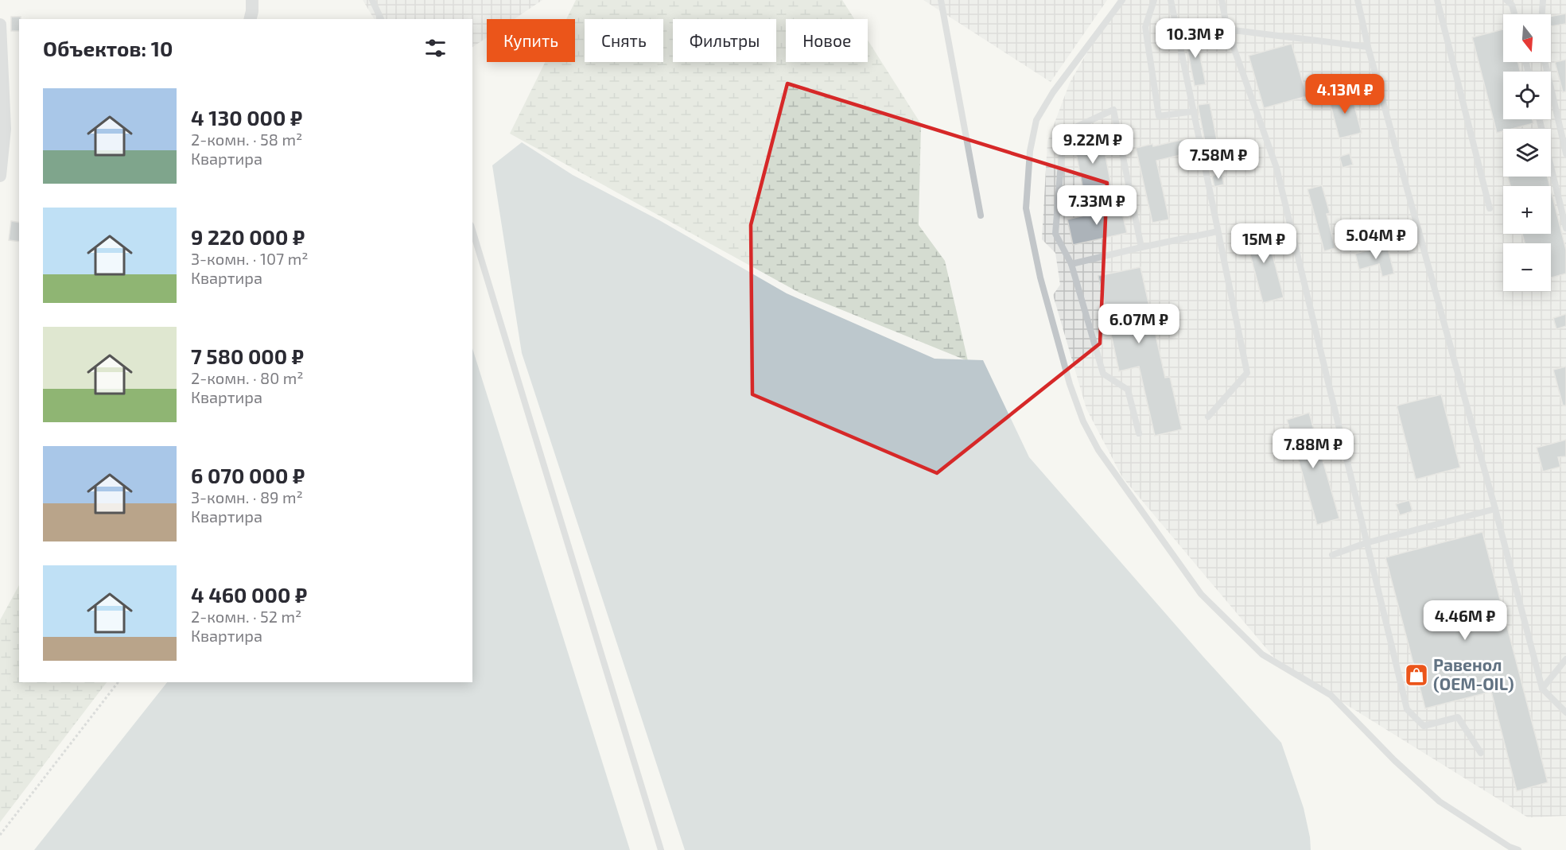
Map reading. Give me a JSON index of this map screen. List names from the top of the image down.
{
  "places": {
    "shop": ["Равенол (OEM-OIL)"]
  },
  "north": "bottom",
  "page": {
    "map_buttons": ["+", "−"],
    "price": [
      "10.3M ₽",
      "4.13M ₽",
      "9.22M ₽",
      "7.58M ₽",
      "7.33M ₽",
      "5.04M ₽",
      "15M ₽",
      "6.07M ₽",
      "7.88M ₽",
      "4.46M ₽"
    ],
    "chip": [
      "Купить",
      "Снять",
      "Фильтры",
      "Новое"
    ],
    "heading": "Объектов: 10",
    "list": [
      {
        "name": "4 130 000 ₽",
        "note": "2-комн. · 58 m² · Квартира"
      },
      {
        "name": "9 220 000 ₽",
        "note": "3-комн. · 107 m² · Квартира"
      },
      {
        "name": "7 580 000 ₽",
        "note": "2-комн. · 80 m² · Квартира"
      },
      {
        "name": "6 070 000 ₽",
        "note": "3-комн. · 89 m² · Квартира"
      },
      {
        "name": "4 460 000 ₽",
        "note": "2-комн. · 52 m² · Квартира"
      }
    ]
  }
}
